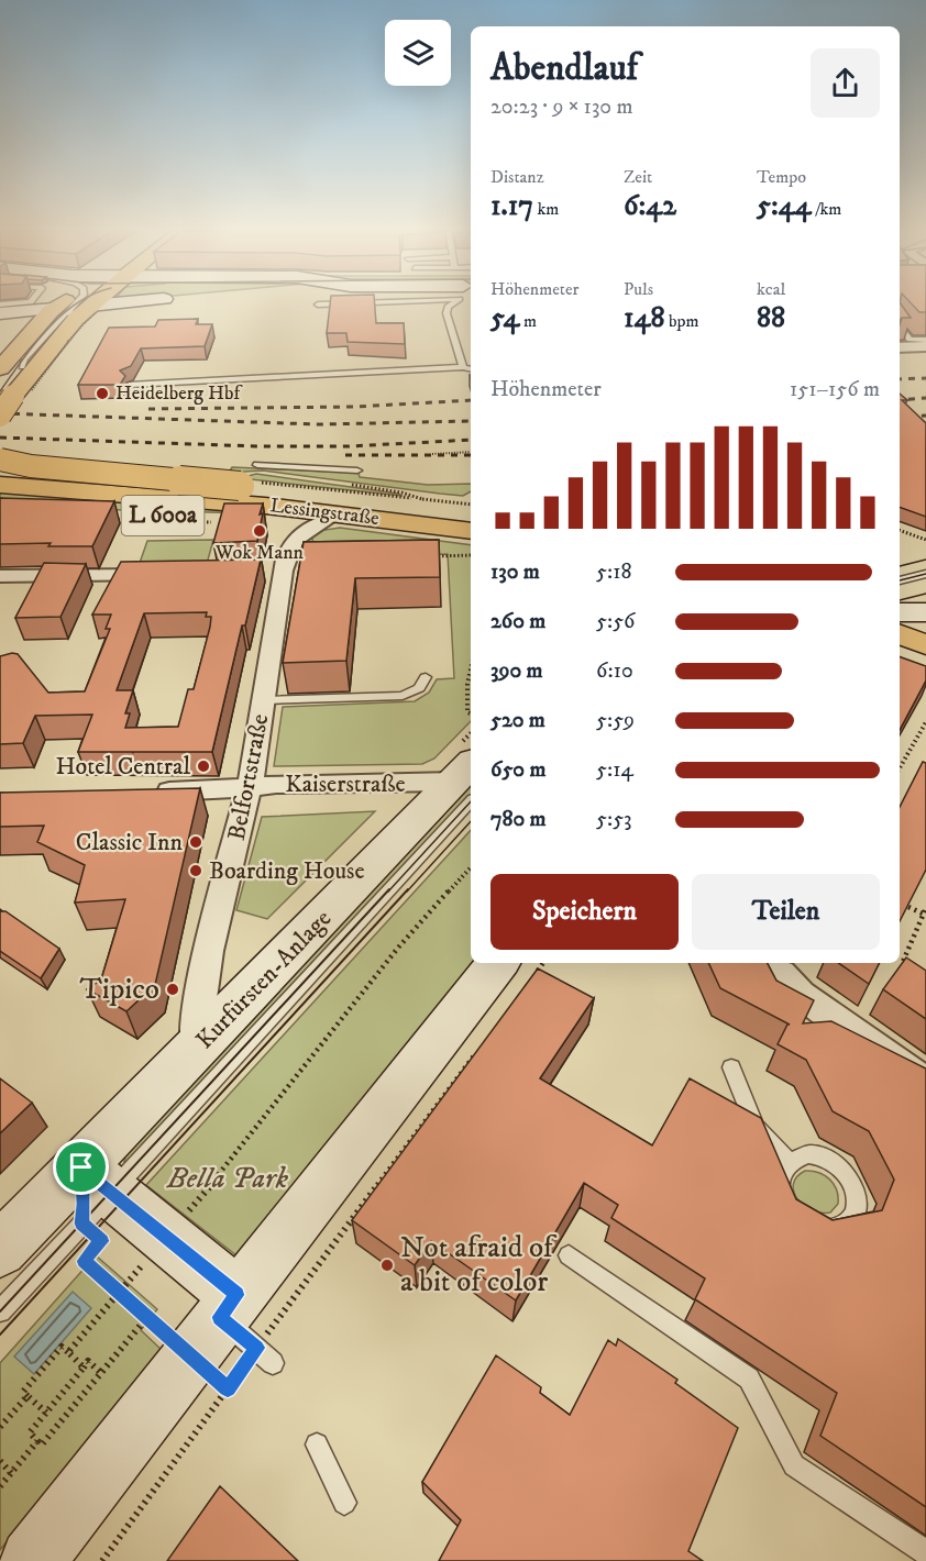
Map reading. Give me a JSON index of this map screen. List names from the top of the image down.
{
  "streets": {
    "main road": ["Lessingstraße", "L 600a", "Kurfürsten-Anlage"],
    "street": ["Belfortstraße", "Kaiserstraße"]
  },
  "crossings": [
    ["Lessingstraße", "L 600a"],
    ["L 600a", "Belfortstraße"],
    ["Belfortstraße", "Kaiserstraße"],
    ["Belfortstraße", "Kurfürsten-Anlage"],
    ["Kaiserstraße", "Kurfürsten-Anlage"]
  ],
  "parks": ["Bella Park"],
  "places": [
    "Heidelberg Hbf",
    "Wok Mann",
    "Hotel Central",
    "Classic Inn",
    "Boarding House",
    "Tipico",
    "Not afraid of a bit of color"
  ],
  "page": {
    "heading": ["Abendlauf", "20:23 · 9 × 130 m"],
    "stats": [
      ["Distanz", "1.17 km"],
      ["Zeit", "6:42"],
      ["Tempo", "5:44 /km"],
      ["Höhenmeter", "54 m"],
      ["Puls", "148 bpm"],
      ["kcal", "88"]
    ],
    "chart": ["Höhenmeter", "151–156 m"],
    "list": [
      {
        "name": "130 m",
        "note": "5:18"
      },
      {
        "name": "260 m",
        "note": "5:56"
      },
      {
        "name": "390 m",
        "note": "6:10"
      },
      {
        "name": "520 m",
        "note": "5:59"
      },
      {
        "name": "650 m",
        "note": "5:14"
      },
      {
        "name": "780 m",
        "note": "5:53"
      }
    ],
    "buttons": ["Speichern", "Teilen"]
  }
}
